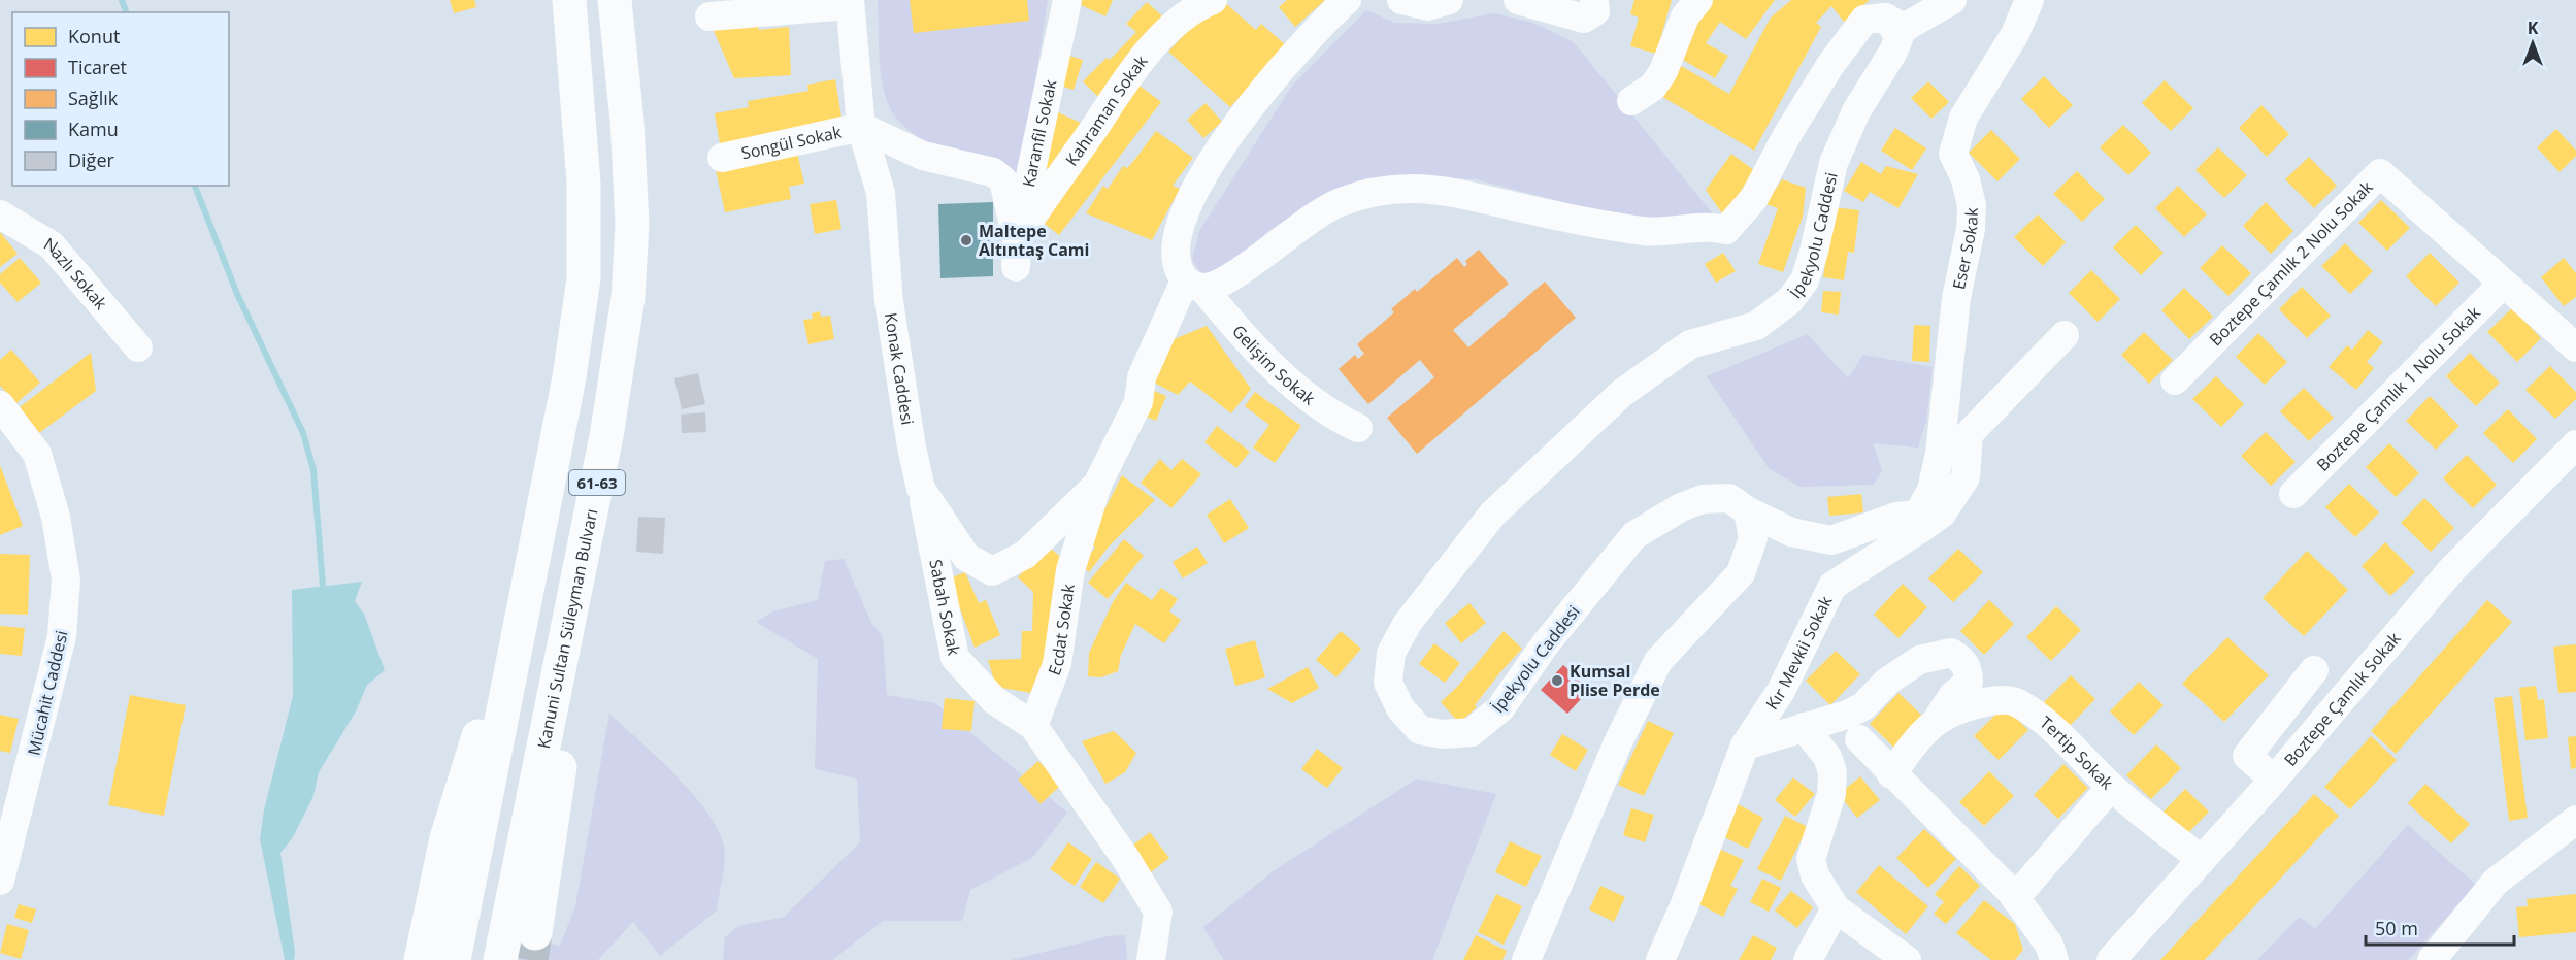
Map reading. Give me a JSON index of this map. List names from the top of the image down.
{
  "streets": {
    "main road": ["61-63", "Kanuni Sultan Süleyman Bulvarı"],
    "street": [
      "Kahraman Sokak",
      "Karanfil Sokak",
      "Songül Sokak",
      "İpekyolu Caddesi",
      "Eser Sokak",
      "Boztepe Çamlık 2 Nolu Sokak",
      "Nazlı Sokak",
      "Gelişim Sokak",
      "Konak Caddesi",
      "Boztepe Çamlık 1 Nolu Sokak",
      "Sabah Sokak",
      "Ecdat Sokak",
      "Kır Mevkii Sokak",
      "Mücahit Caddesi",
      "Boztepe Çamlık Sokak",
      "Tertip Sokak"
    ]
  },
  "crossings": [
    ["Kahraman Sokak", "Karanfil Sokak"],
    ["Songül Sokak", "Konak Caddesi"],
    ["Eser Sokak", "Kır Mevkii Sokak"],
    ["Boztepe Çamlık 2 Nolu Sokak", "Boztepe Çamlık 1 Nolu Sokak"],
    ["Gelişim Sokak", "Ecdat Sokak"],
    ["Konak Caddesi", "Sabah Sokak"],
    ["Konak Caddesi", "Ecdat Sokak"],
    ["61-63", "Kanuni Sultan Süleyman Bulvarı"],
    ["Sabah Sokak", "Ecdat Sokak"],
    ["Kır Mevkii Sokak", "Tertip Sokak"],
    ["Boztepe Çamlık Sokak", "Tertip Sokak"]
  ],
  "places": ["Maltepe Altıntaş Cami", "Kumsal Plise Perde"],
  "legend": [
    "Konut",
    "Ticaret",
    "Sağlık",
    "Kamu",
    "Diğer"
  ],
  "scale_bar": "50 m",
  "north": "top"
}
